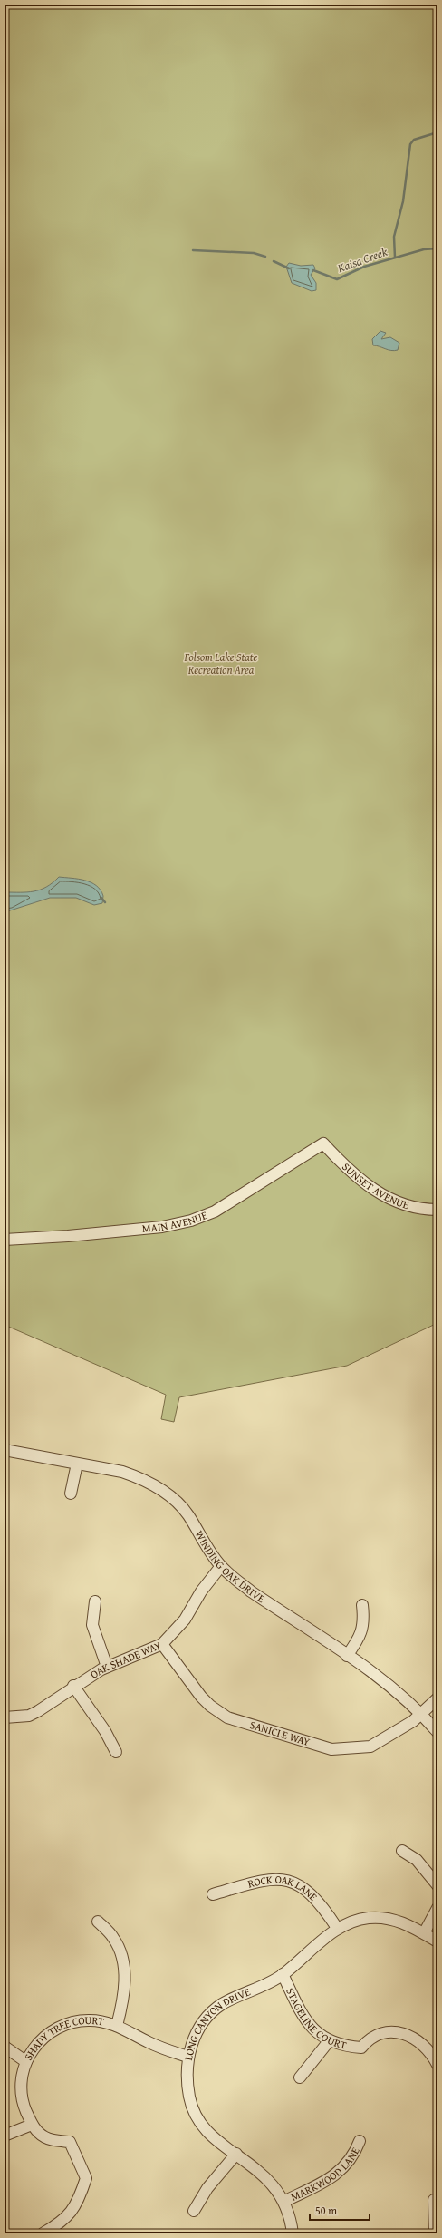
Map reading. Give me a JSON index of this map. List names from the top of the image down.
{
  "streets": {
    "street": [
      "SUNSET AVENUE",
      "MAIN AVENUE",
      "WINDING OAK DRIVE",
      "OAK SHADE WAY",
      "SANICLE WAY",
      "ROCK OAK LANE",
      "STAGELINE COURT",
      "LONG CANYON DRIVE",
      "SHADY TREE COURT",
      "MARKWOOD LANE"
    ]
  },
  "crossings": [
    ["SUNSET AVENUE", "MAIN AVENUE"],
    ["WINDING OAK DRIVE", "OAK SHADE WAY"],
    ["WINDING OAK DRIVE", "SANICLE WAY"],
    ["OAK SHADE WAY", "SANICLE WAY"],
    ["ROCK OAK LANE", "LONG CANYON DRIVE"],
    ["STAGELINE COURT", "LONG CANYON DRIVE"],
    ["LONG CANYON DRIVE", "SHADY TREE COURT"],
    ["LONG CANYON DRIVE", "MARKWOOD LANE"]
  ],
  "water": ["Kaisa Creek"],
  "parks": ["Folsom Lake State Recreation Area"],
  "scale_bar": "50 m"
}
